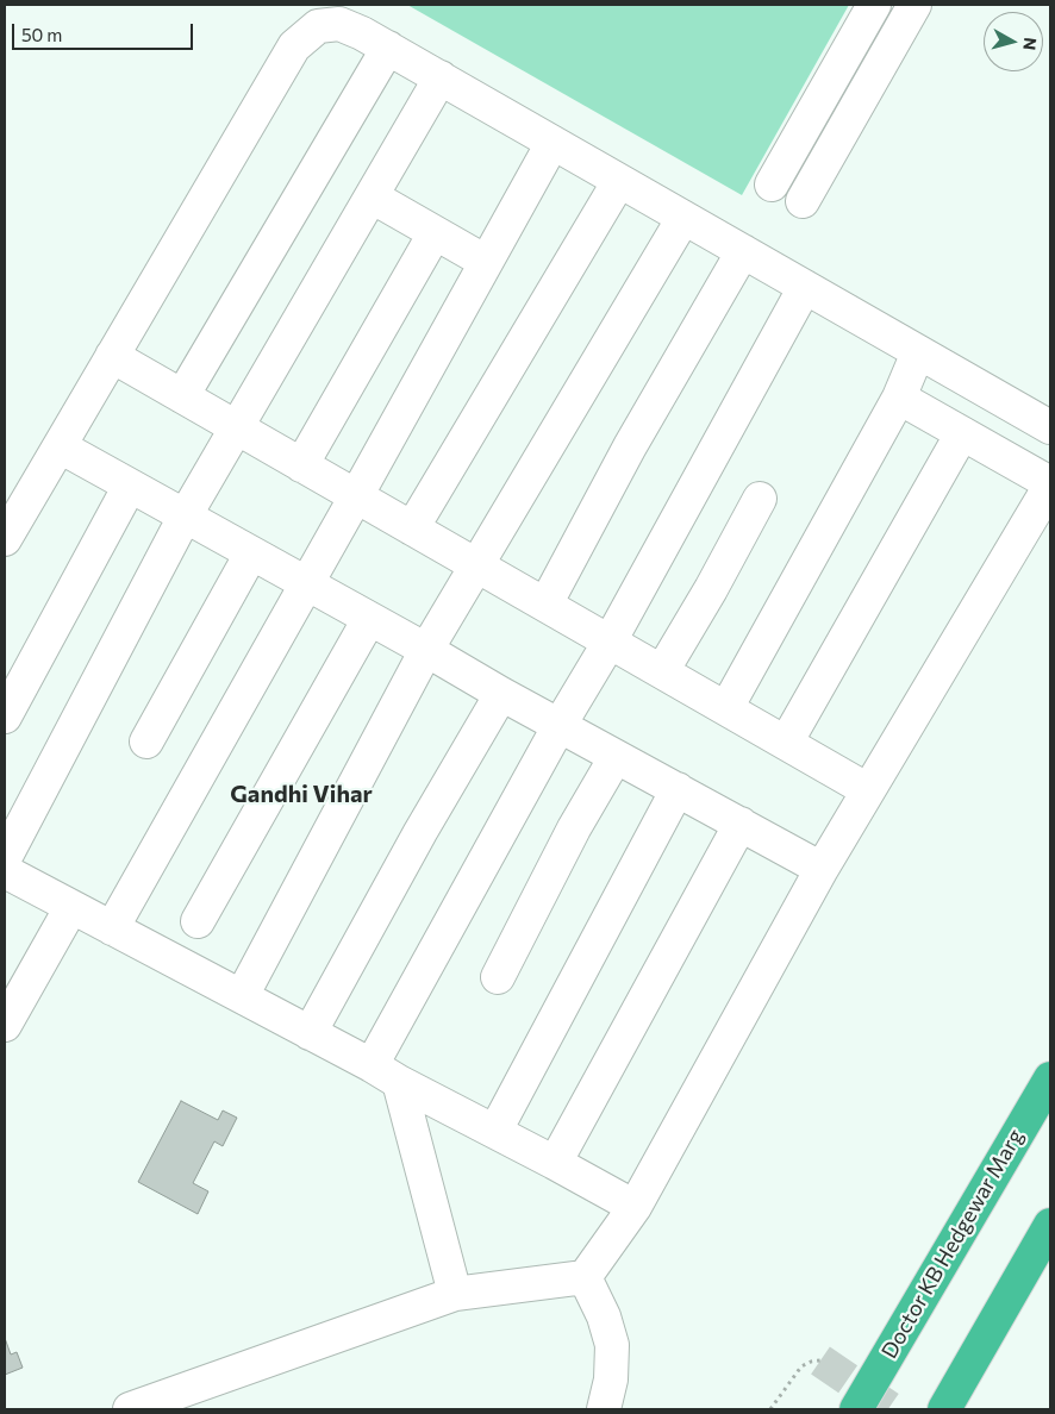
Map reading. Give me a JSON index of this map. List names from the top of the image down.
{
  "streets": {
    "highway": ["Doctor KB Hedgewar Marg"]
  },
  "districts": ["Gandhi Vihar"],
  "scale_bar": "50 m",
  "north": "right"
}
